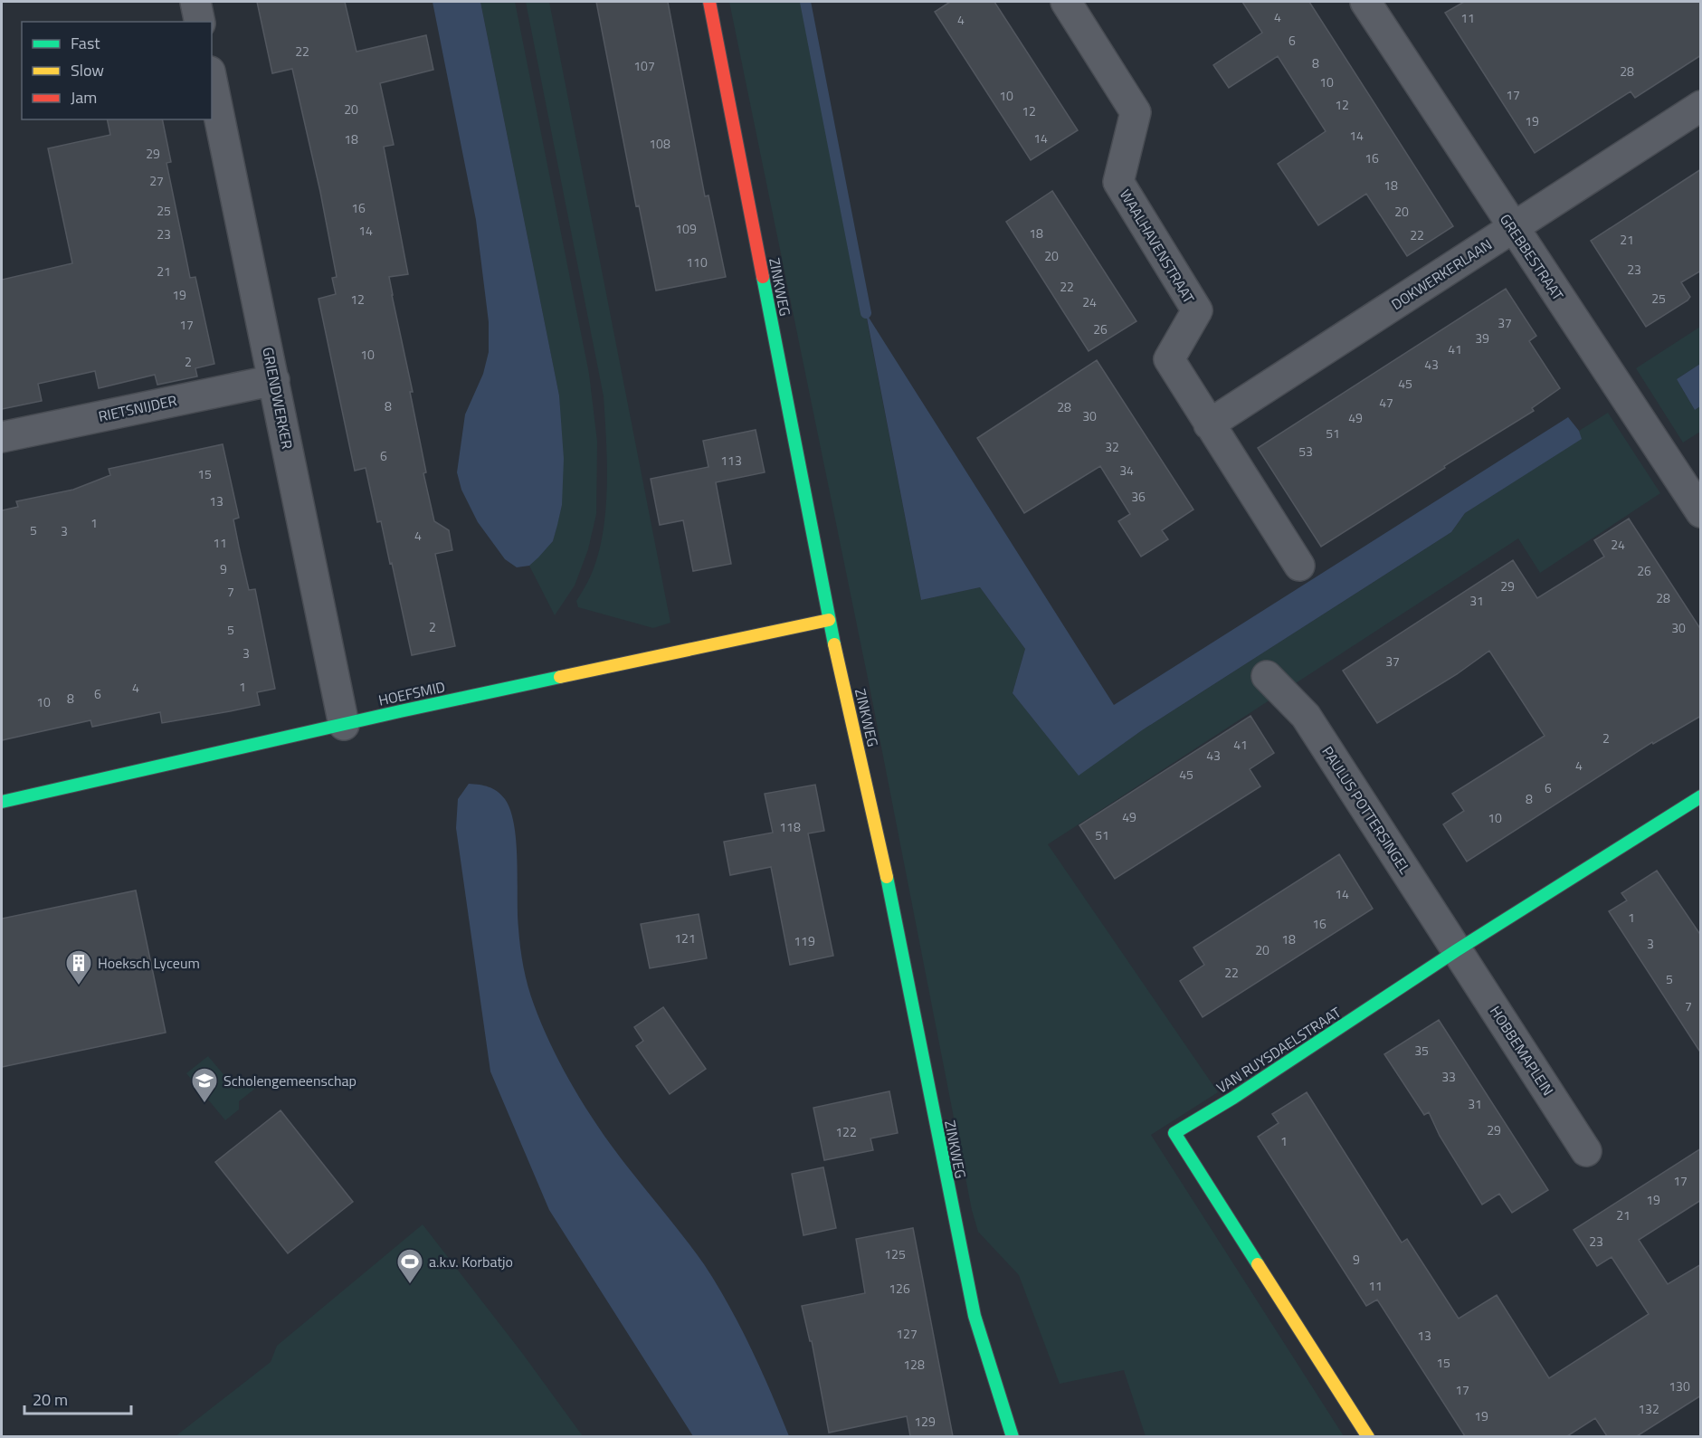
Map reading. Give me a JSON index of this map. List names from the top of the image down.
{
  "streets": {
    "street": [
      "WAALHAVENSTRAAT",
      "GREBBESTRAAT",
      "DOKWERKERLAAN",
      "ZINKWEG",
      "GRIENDWERKER",
      "RIETSNIJDER",
      "HOEFSMID",
      "PAULUS POTTERSINGEL",
      "VAN RUYSDAELSTRAAT",
      "HOBBEMAPLEIN"
    ]
  },
  "crossings": [
    ["WAALHAVENSTRAAT", "DOKWERKERLAAN"],
    ["GREBBESTRAAT", "DOKWERKERLAAN"],
    ["ZINKWEG", "HOEFSMID"],
    ["GRIENDWERKER", "RIETSNIJDER"],
    ["GRIENDWERKER", "HOEFSMID"],
    ["PAULUS POTTERSINGEL", "VAN RUYSDAELSTRAAT"],
    ["PAULUS POTTERSINGEL", "HOBBEMAPLEIN"],
    ["VAN RUYSDAELSTRAAT", "HOBBEMAPLEIN"]
  ],
  "places": {
    "building": ["Hoeksch Lyceum"],
    "school or university": ["Scholengemeenschap"],
    "sports": ["a.k.v. Korbatjo"]
  },
  "house_numbers": [
    "4",
    "11",
    "4",
    "6",
    "22",
    "8",
    "107",
    "28",
    "10",
    "17",
    "10",
    "12",
    "20",
    "12",
    "19",
    "14",
    "14",
    "18",
    "108",
    "29",
    "16",
    "27",
    "18",
    "16",
    "25",
    "20",
    "109",
    "14",
    "18",
    "23",
    "22",
    "21",
    "20",
    "110",
    "23",
    "21",
    "22",
    "19",
    "25",
    "12",
    "24",
    "37",
    "17",
    "26",
    "39",
    "41",
    "10",
    "2",
    "43",
    "45",
    "47",
    "8",
    "28",
    "30",
    "49",
    "51",
    "32",
    "53",
    "6",
    "113",
    "34",
    "15",
    "36",
    "13",
    "1",
    "5",
    "3",
    "4",
    "11",
    "24",
    "9",
    "26",
    "29",
    "7",
    "28",
    "31",
    "2",
    "30",
    "5",
    "3",
    "37",
    "1",
    "4",
    "6",
    "8",
    "10",
    "2",
    "41",
    "43",
    "4",
    "45",
    "6",
    "8",
    "49",
    "10",
    "118",
    "51",
    "14",
    "1",
    "16",
    "121",
    "18",
    "119",
    "3",
    "20",
    "22",
    "5",
    "7",
    "35",
    "33",
    "31",
    "29",
    "122",
    "1",
    "17",
    "19",
    "21",
    "23",
    "125",
    "9",
    "11",
    "126",
    "127",
    "13",
    "15",
    "128",
    "130",
    "17",
    "132",
    "19",
    "129"
  ],
  "legend": ["Fast", "Slow", "Jam"],
  "scale_bar": "20 m"
}
